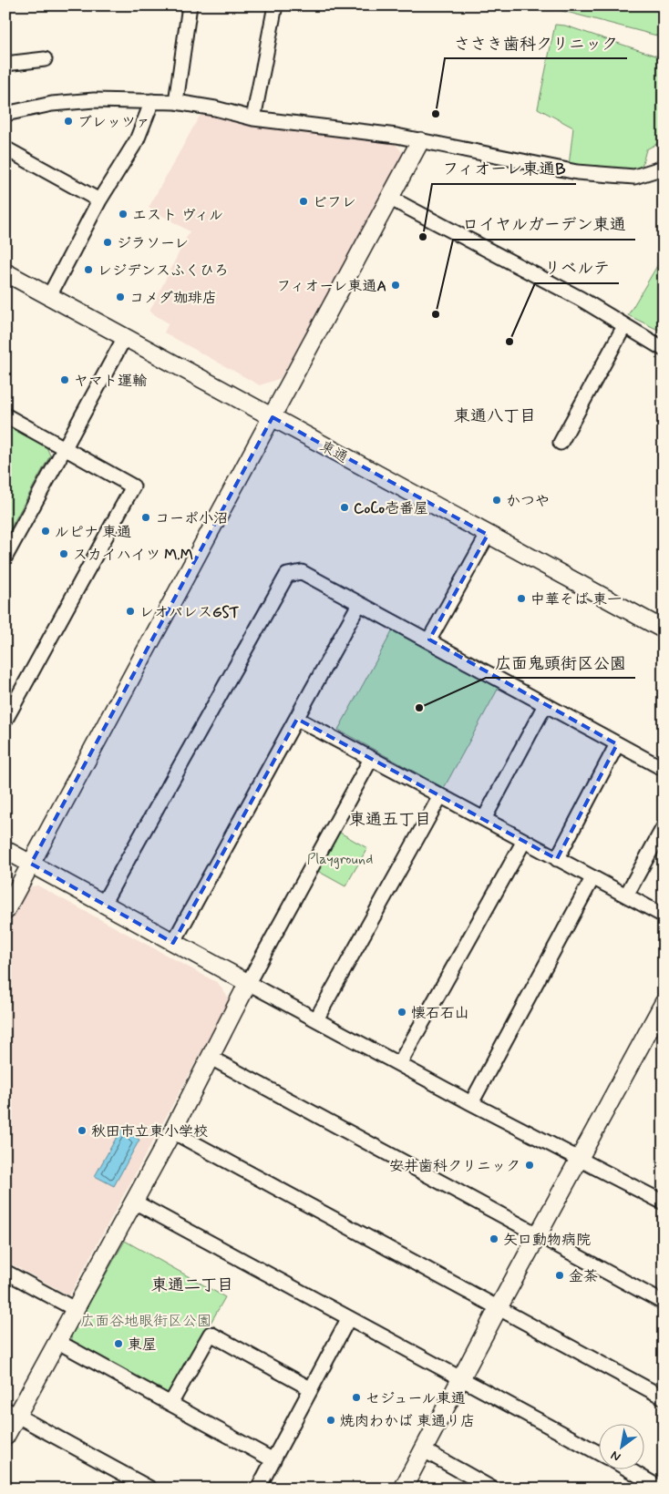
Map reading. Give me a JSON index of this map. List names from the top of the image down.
{
  "streets": {
    "street": ["東通"]
  },
  "districts": ["東通八丁目", "東通五丁目", "東通二丁目"],
  "parks": ["Playground", "広面谷地眼街区公園"],
  "places": [
    "ささき歯科クリニック",
    "ブレッツァ",
    "ビフレ",
    "エスト ヴィル",
    "フィオーレ東通B",
    "ジラソーレ",
    "レジデンスふくひろ",
    "フィオーレ東通A",
    "コメダ珈琲店",
    "ロイヤルガーデン東通",
    "リベルテ",
    "ヤマト運輸",
    "かつや",
    "CoCo壱番屋",
    "コーポ小沼",
    "ルピナ 東通",
    "スカイハイツ M.M",
    "中華そば 東一",
    "レオパレスGST",
    "広面鬼頭街区公園",
    "懐石石山",
    "秋田市立東小学校",
    "安井歯科クリニック",
    "矢口動物病院",
    "金茶",
    "東屋",
    "セジュール東通",
    "焼肉わかば 東通り店"
  ],
  "north": "bottom left"
}
